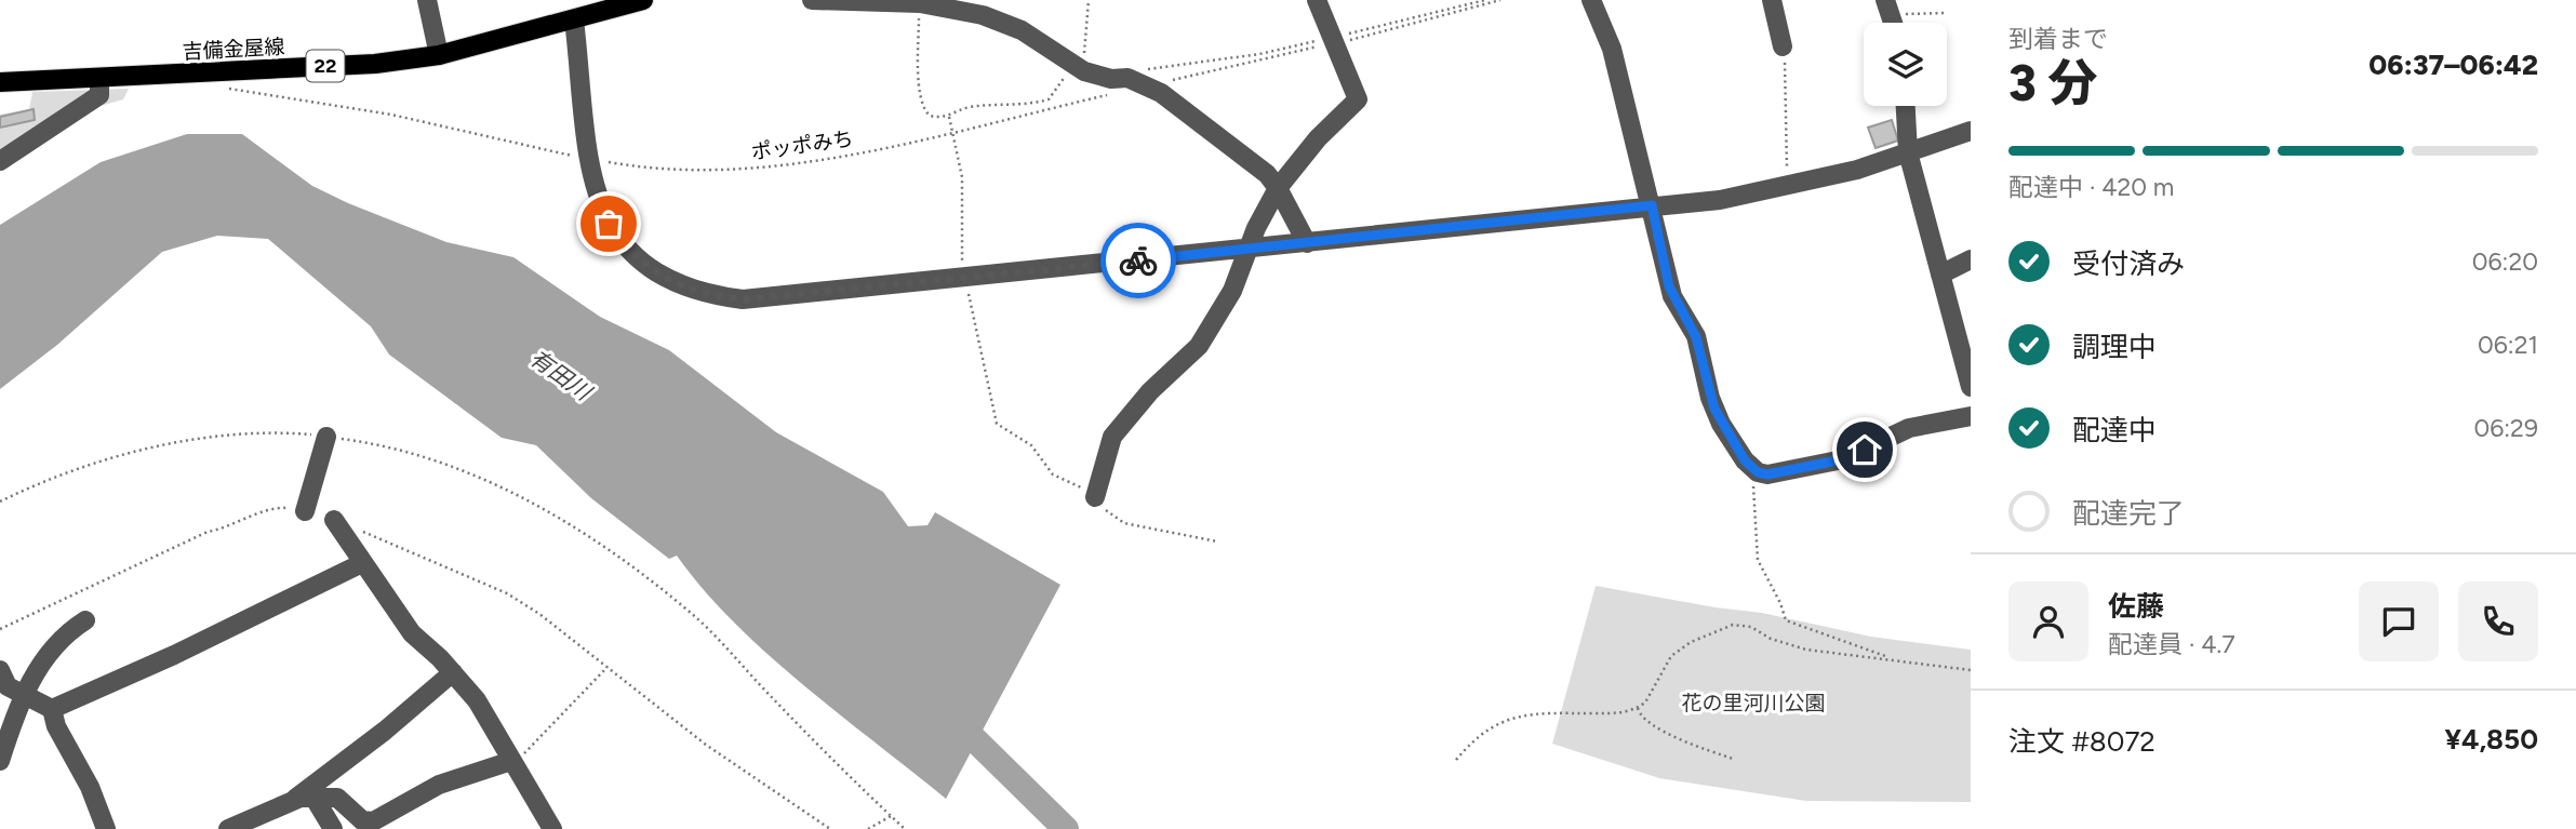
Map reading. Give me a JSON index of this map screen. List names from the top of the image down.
{
  "streets": {
    "main road": ["吉備金屋線", "22"],
    "path": ["ポッポみち"]
  },
  "water": ["有田川"],
  "parks": ["花の里河川公園"],
  "page": {
    "heading": ["3 分", "到着まで", "06:37–06:42"],
    "panel": [
      "佐藤",
      "配達員 · 4.7",
      "注文 #8072",
      "¥4,850"
    ],
    "bar": "配達中 · 420 m",
    "list": [
      ["受付済み", "06:20"],
      ["調理中", "06:21"],
      ["配達中", "06:29"],
      "配達完了"
    ]
  }
}
